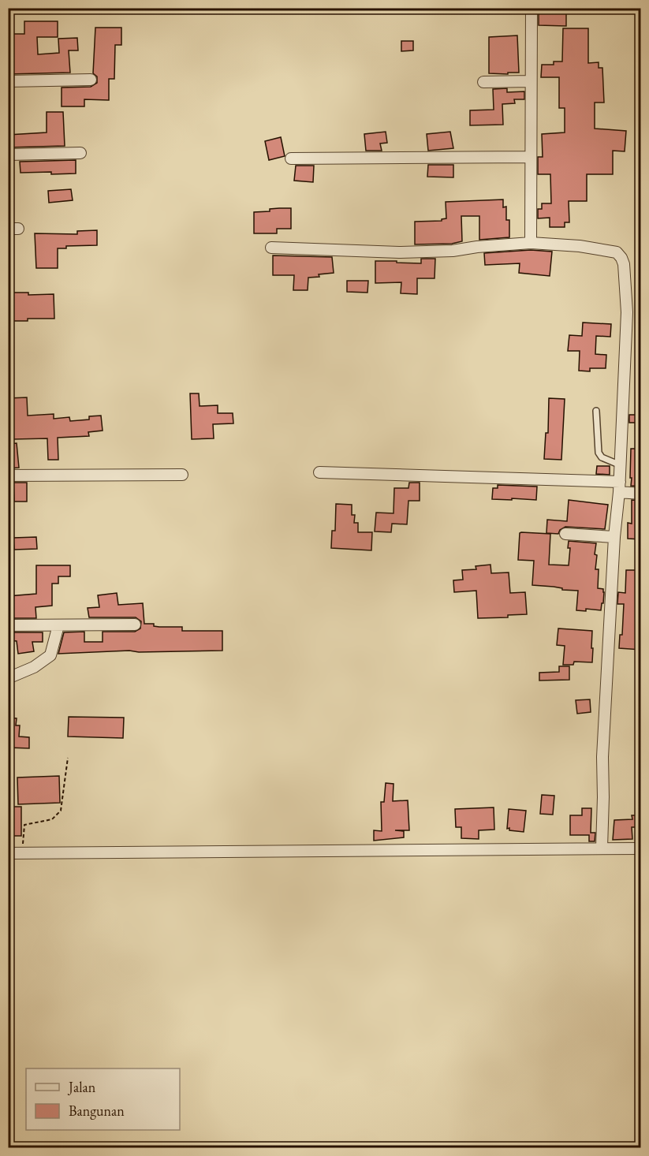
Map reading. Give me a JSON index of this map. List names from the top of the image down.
{
  "legend": ["Jalan", "Bangunan"]
}
